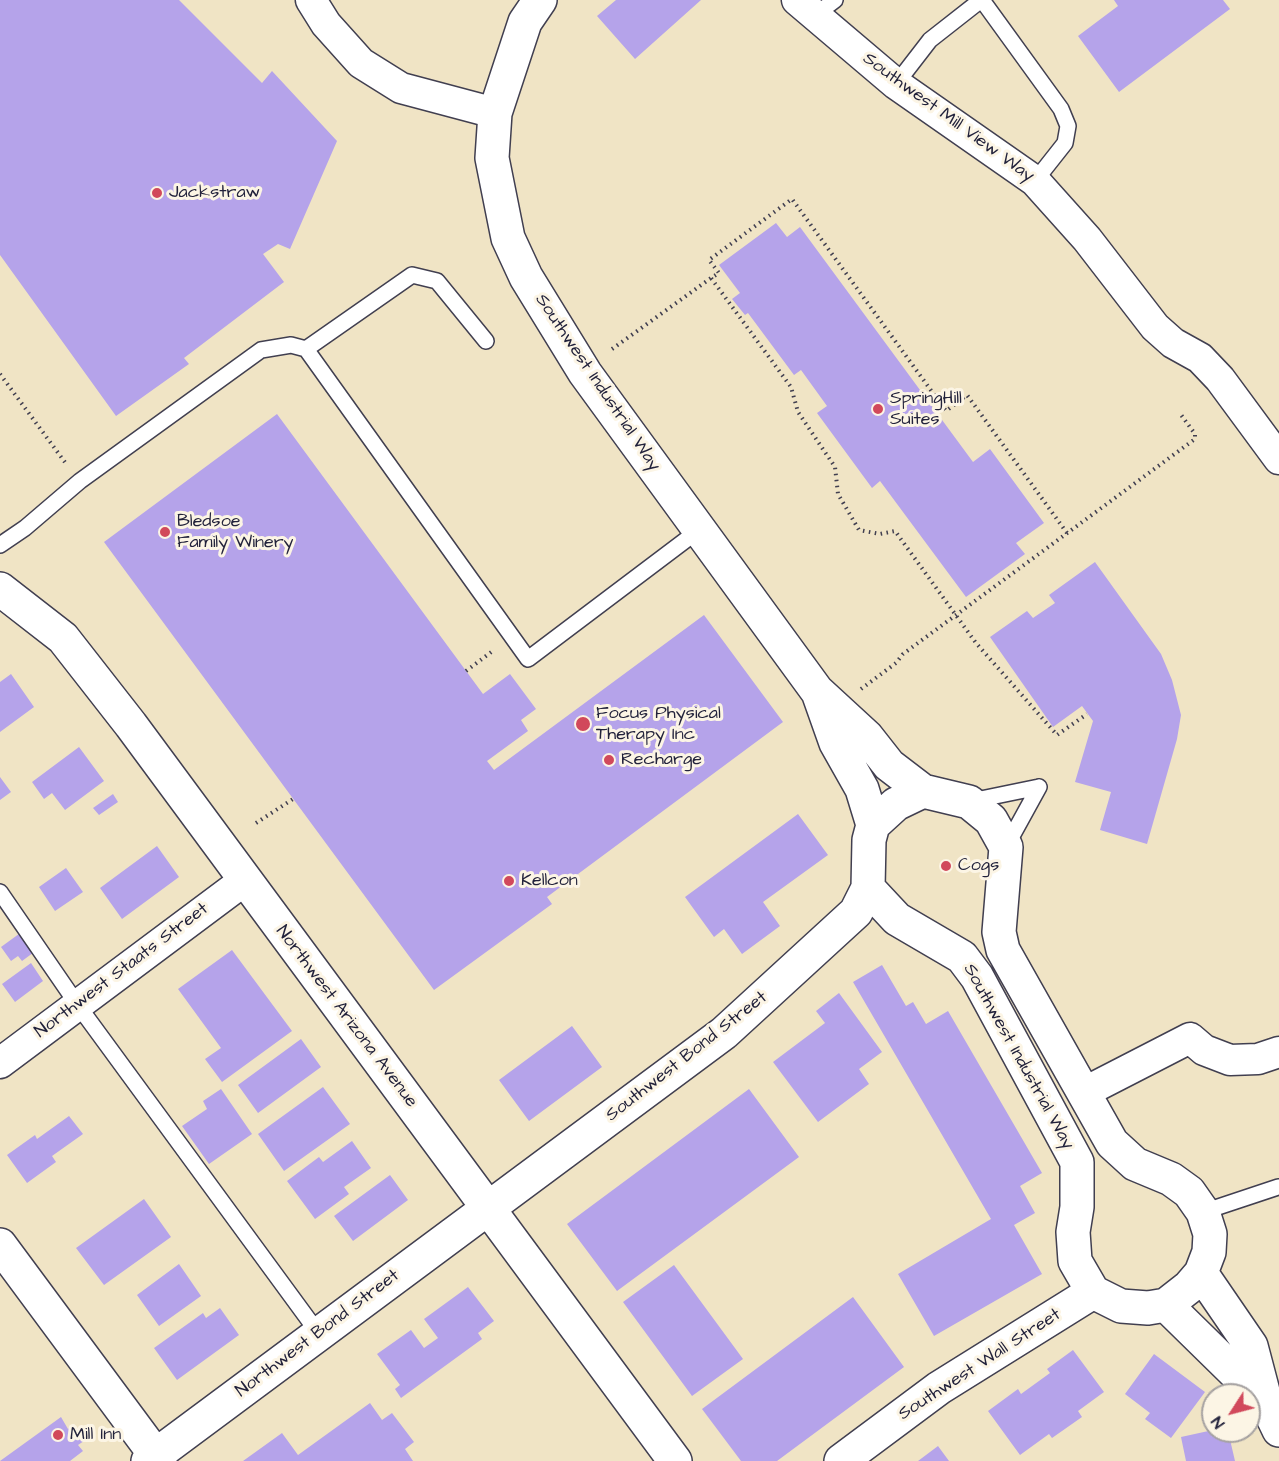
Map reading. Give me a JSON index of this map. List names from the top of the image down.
{
  "streets": {
    "street": [
      "Southwest Mill View Way",
      "Southwest Industrial Way",
      "Northwest Staats Street",
      "Northwest Arizona Avenue",
      "Southwest Bond Street",
      "Northwest Bond Street",
      "Southwest Wall Street"
    ]
  },
  "crossings": [
    ["Southwest Industrial Way", "Southwest Bond Street"],
    ["Southwest Industrial Way", "Southwest Wall Street"],
    ["Northwest Staats Street", "Northwest Arizona Avenue"],
    ["Northwest Arizona Avenue", "Southwest Bond Street"],
    ["Northwest Arizona Avenue", "Northwest Bond Street"],
    ["Southwest Bond Street", "Northwest Bond Street"]
  ],
  "places": [
    "Jackstraw",
    "SpringHill Suites",
    "Bledsoe Family Winery",
    "Focus Physical Therapy Inc",
    "Recharge",
    "Cogs",
    "Kellcon",
    "Mill Inn"
  ],
  "north": "bottom left"
}
